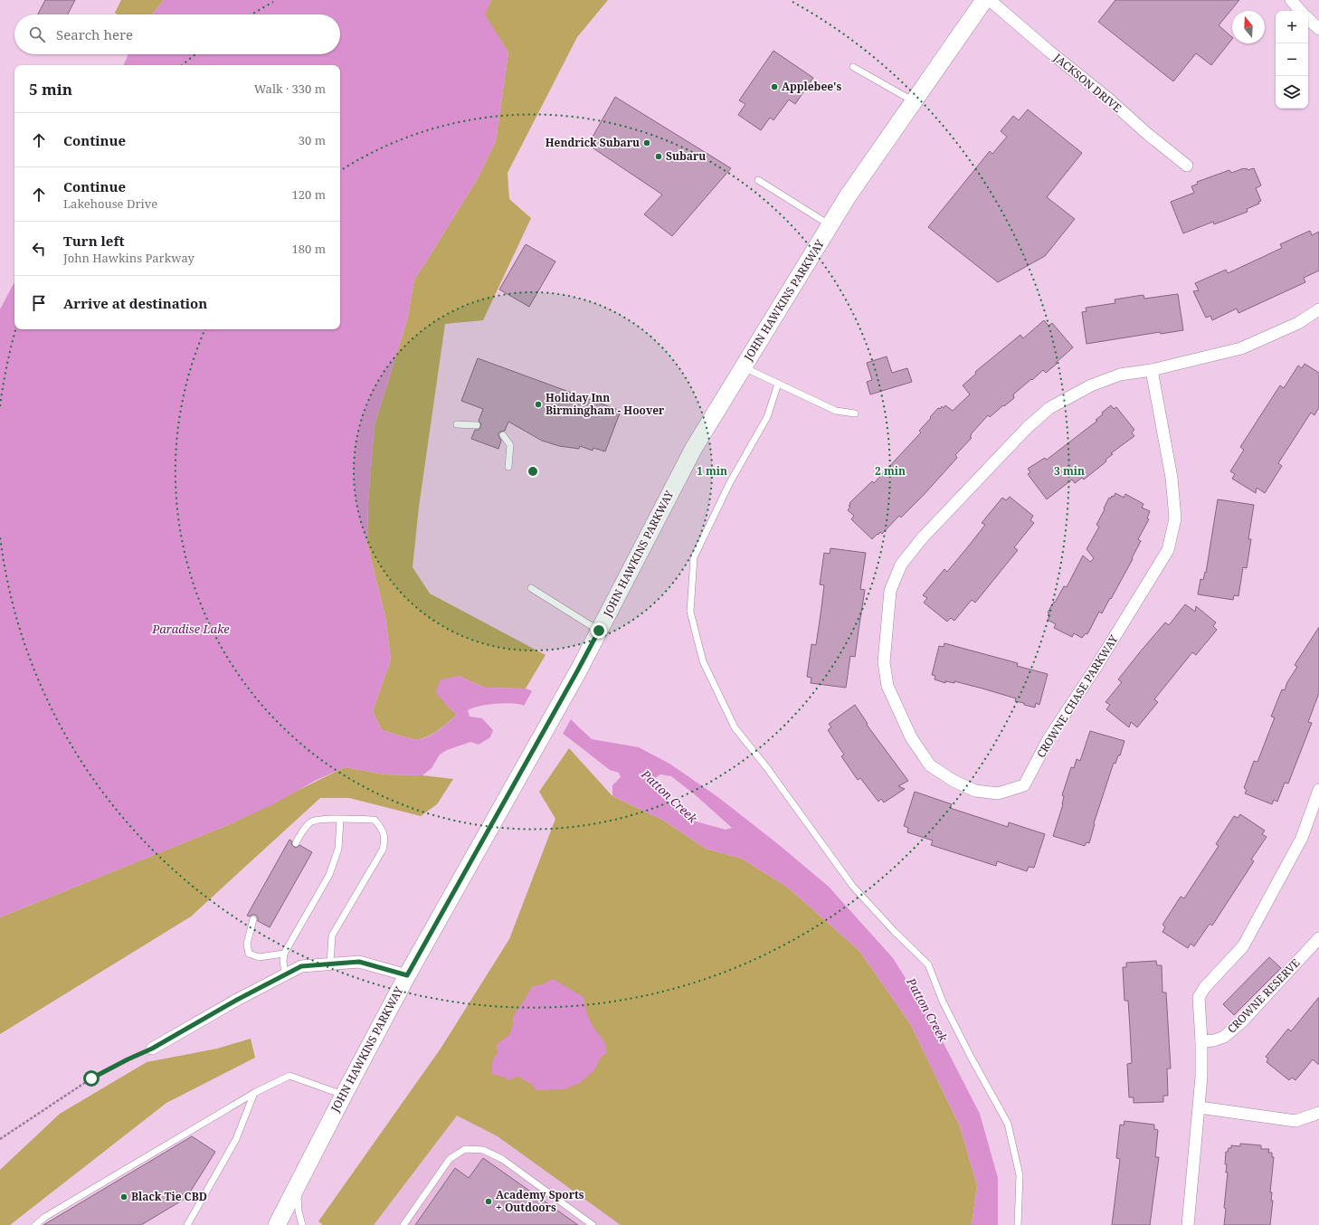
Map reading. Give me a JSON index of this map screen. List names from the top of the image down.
{
  "streets": {
    "main road": ["JOHN HAWKINS PARKWAY"],
    "street": ["JACKSON DRIVE", "CROWNE CHASE PARKWAY", "CROWNE RESERVE"]
  },
  "water": ["Paradise Lake", "Patton Creek"],
  "places": [
    "Applebee's",
    "Hendrick Subaru",
    "Subaru",
    "Holiday Inn Birmingham - Hoover",
    "Black Tie CBD",
    "Academy Sports + Outdoors"
  ],
  "north": "top",
  "page": {
    "map_buttons": ["+", "−"],
    "search": "Search here",
    "heading": ["5 min", "Walk · 330 m"],
    "list": [
      ["Continue", "30 m"],
      ["Continue", "Lakehouse Drive", "120 m"],
      ["Turn left", "John Hawkins Parkway", "180 m"],
      "Arrive at destination"
    ]
  },
  "rings": ["1 min", "2 min", "3 min"]
}
